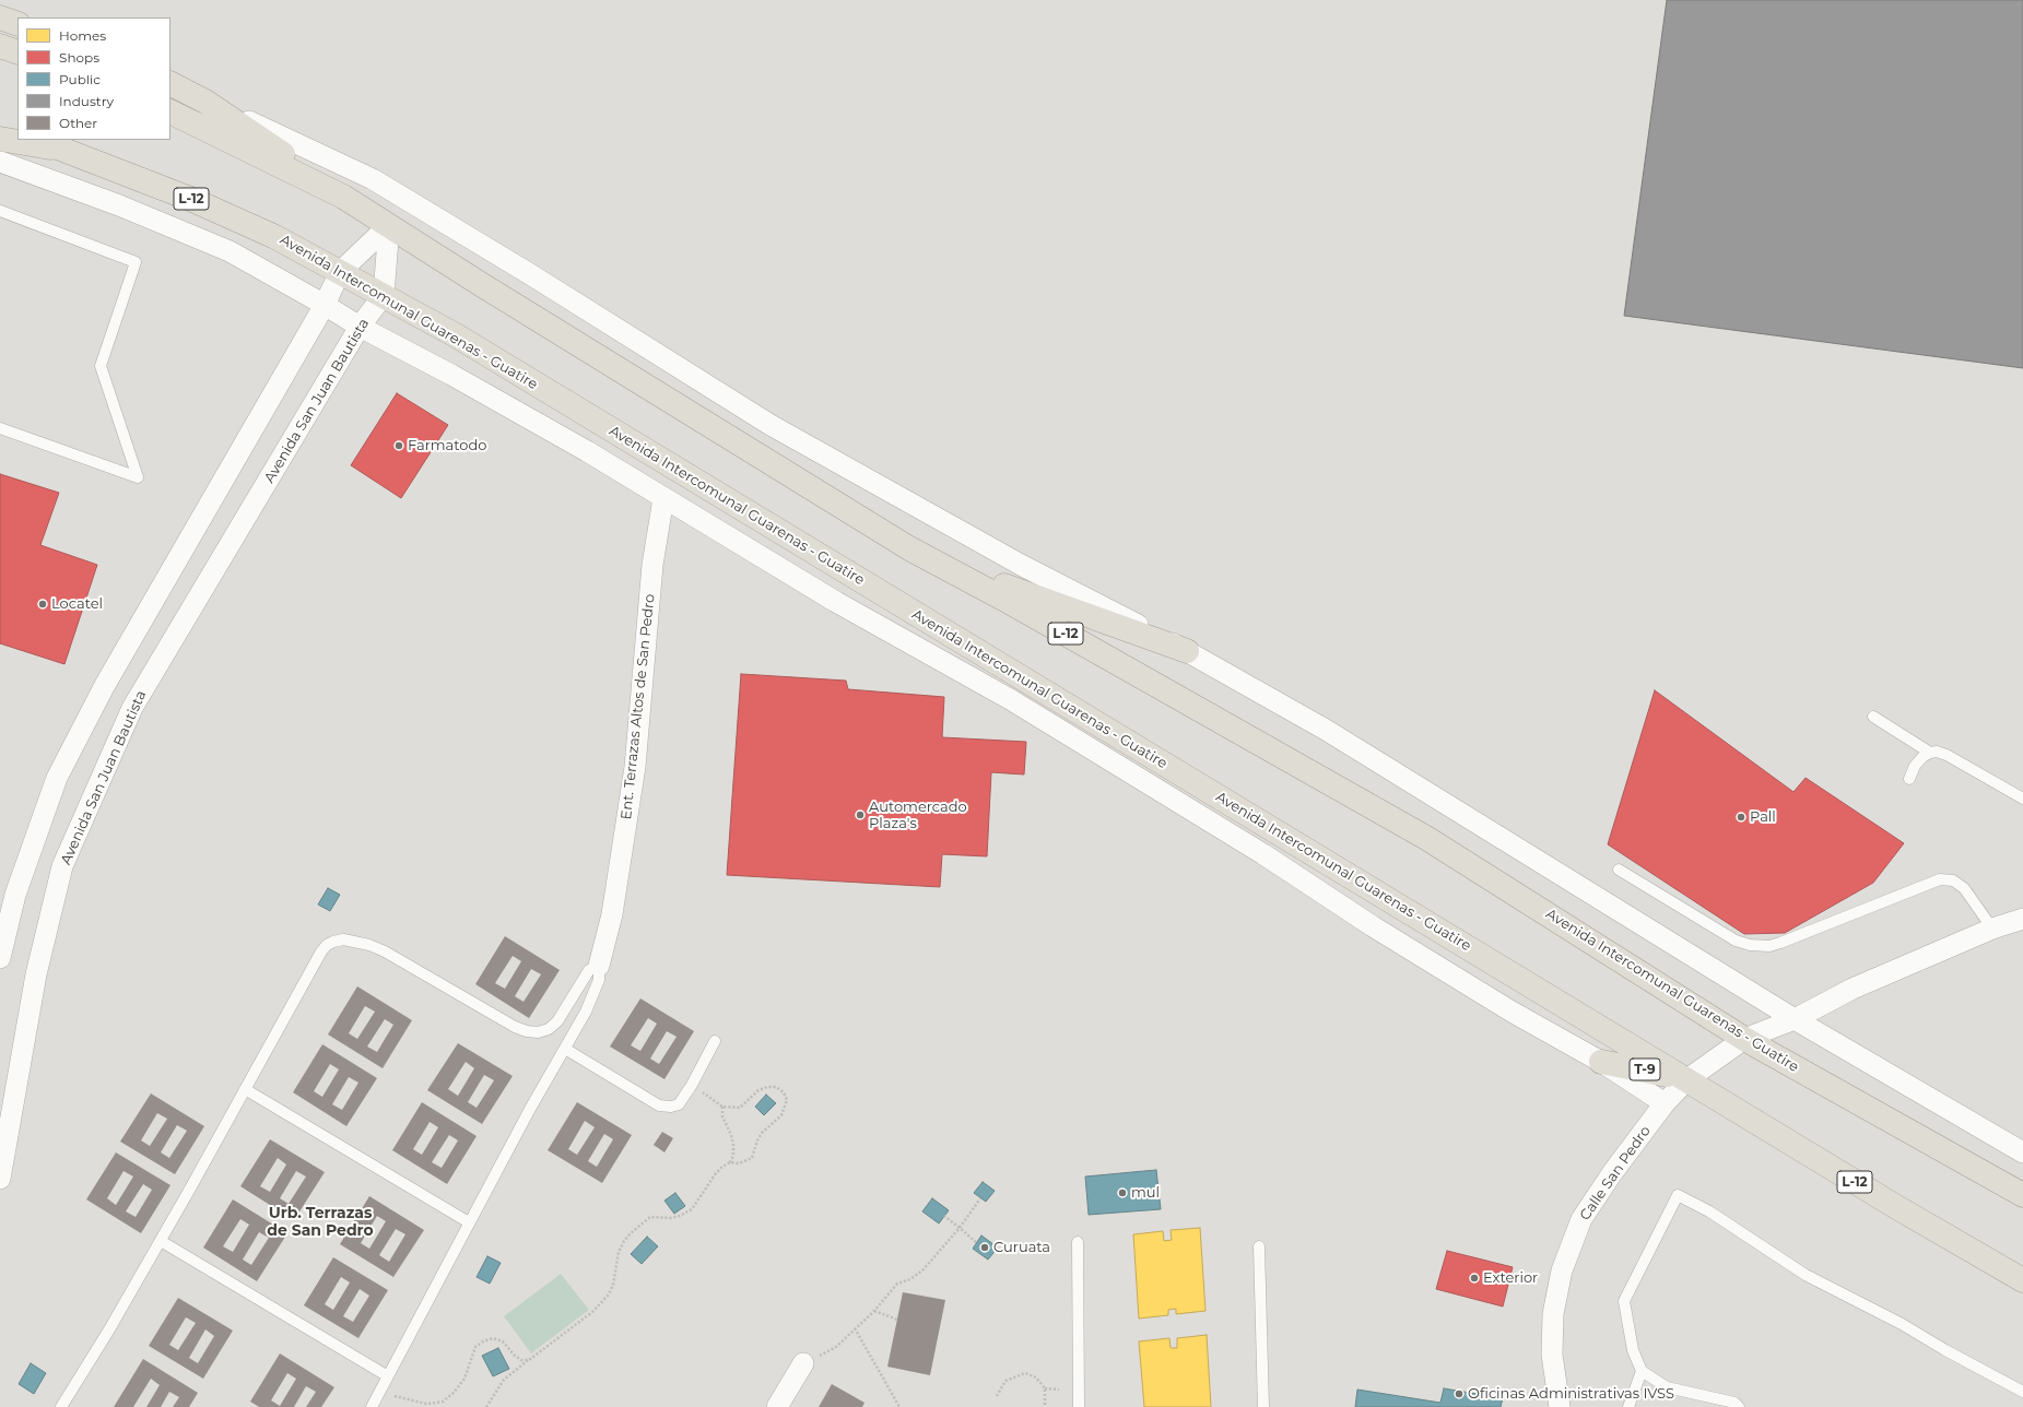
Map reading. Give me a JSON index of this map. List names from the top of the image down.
{
  "streets": {
    "highway": ["L-12", "Avenida Intercomunal Guarenas - Guatire", "T-9"],
    "street": ["Avenida San Juan Bautista", "Ent. Terrazas Altos de San Pedro", "Calle San Pedro"]
  },
  "crossings": [
    ["Avenida Intercomunal Guarenas - Guatire", "Avenida San Juan Bautista"],
    ["Avenida Intercomunal Guarenas - Guatire", "Ent. Terrazas Altos de San Pedro"],
    ["Avenida Intercomunal Guarenas - Guatire", "T-9"],
    ["Avenida Intercomunal Guarenas - Guatire", "Calle San Pedro"],
    ["T-9", "Calle San Pedro"]
  ],
  "districts": ["Urb. Terrazas de San Pedro"],
  "places": [
    "Farmatodo",
    "Locatel",
    "Automercado Plaza's",
    "Pall",
    "mul",
    "Curuata",
    "Exterior",
    "Oficinas Administrativas IVSS"
  ],
  "legend": [
    "Homes",
    "Shops",
    "Public",
    "Industry",
    "Other"
  ]
}
